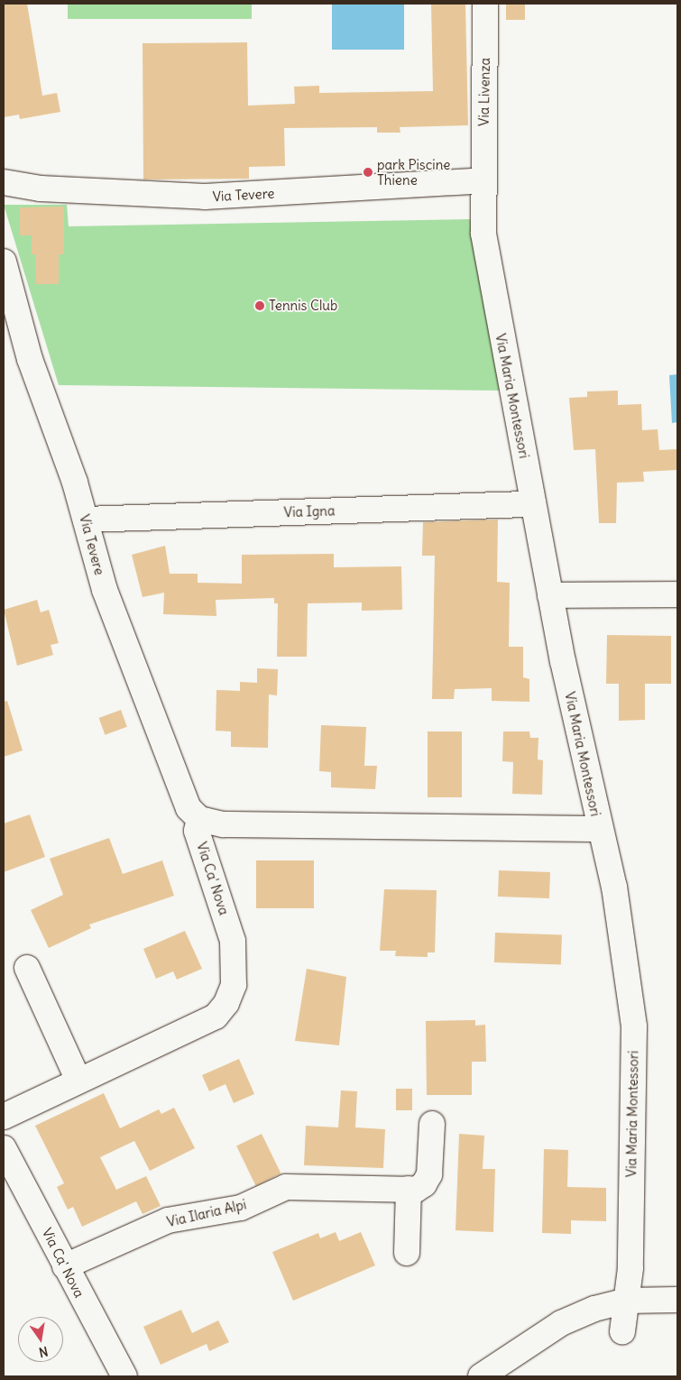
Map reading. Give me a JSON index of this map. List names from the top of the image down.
{
  "streets": {
    "street": [
      "Via Livenza",
      "Via Tevere",
      "Via Maria Montessori",
      "Via Igna",
      "Via Ca' Nova",
      "Via Ilaria Alpi"
    ]
  },
  "crossings": [
    ["Via Livenza", "Via Tevere"],
    ["Via Livenza", "Via Maria Montessori"],
    ["Via Tevere", "Via Maria Montessori"],
    ["Via Tevere", "Via Igna"],
    ["Via Tevere", "Via Ca' Nova"],
    ["Via Maria Montessori", "Via Igna"],
    ["Via Maria Montessori", "Via Ca' Nova"],
    ["Via Ca' Nova", "Via Ilaria Alpi"]
  ],
  "places": ["park Piscine Thiene", "Tennis Club"],
  "north": "bottom"
}
